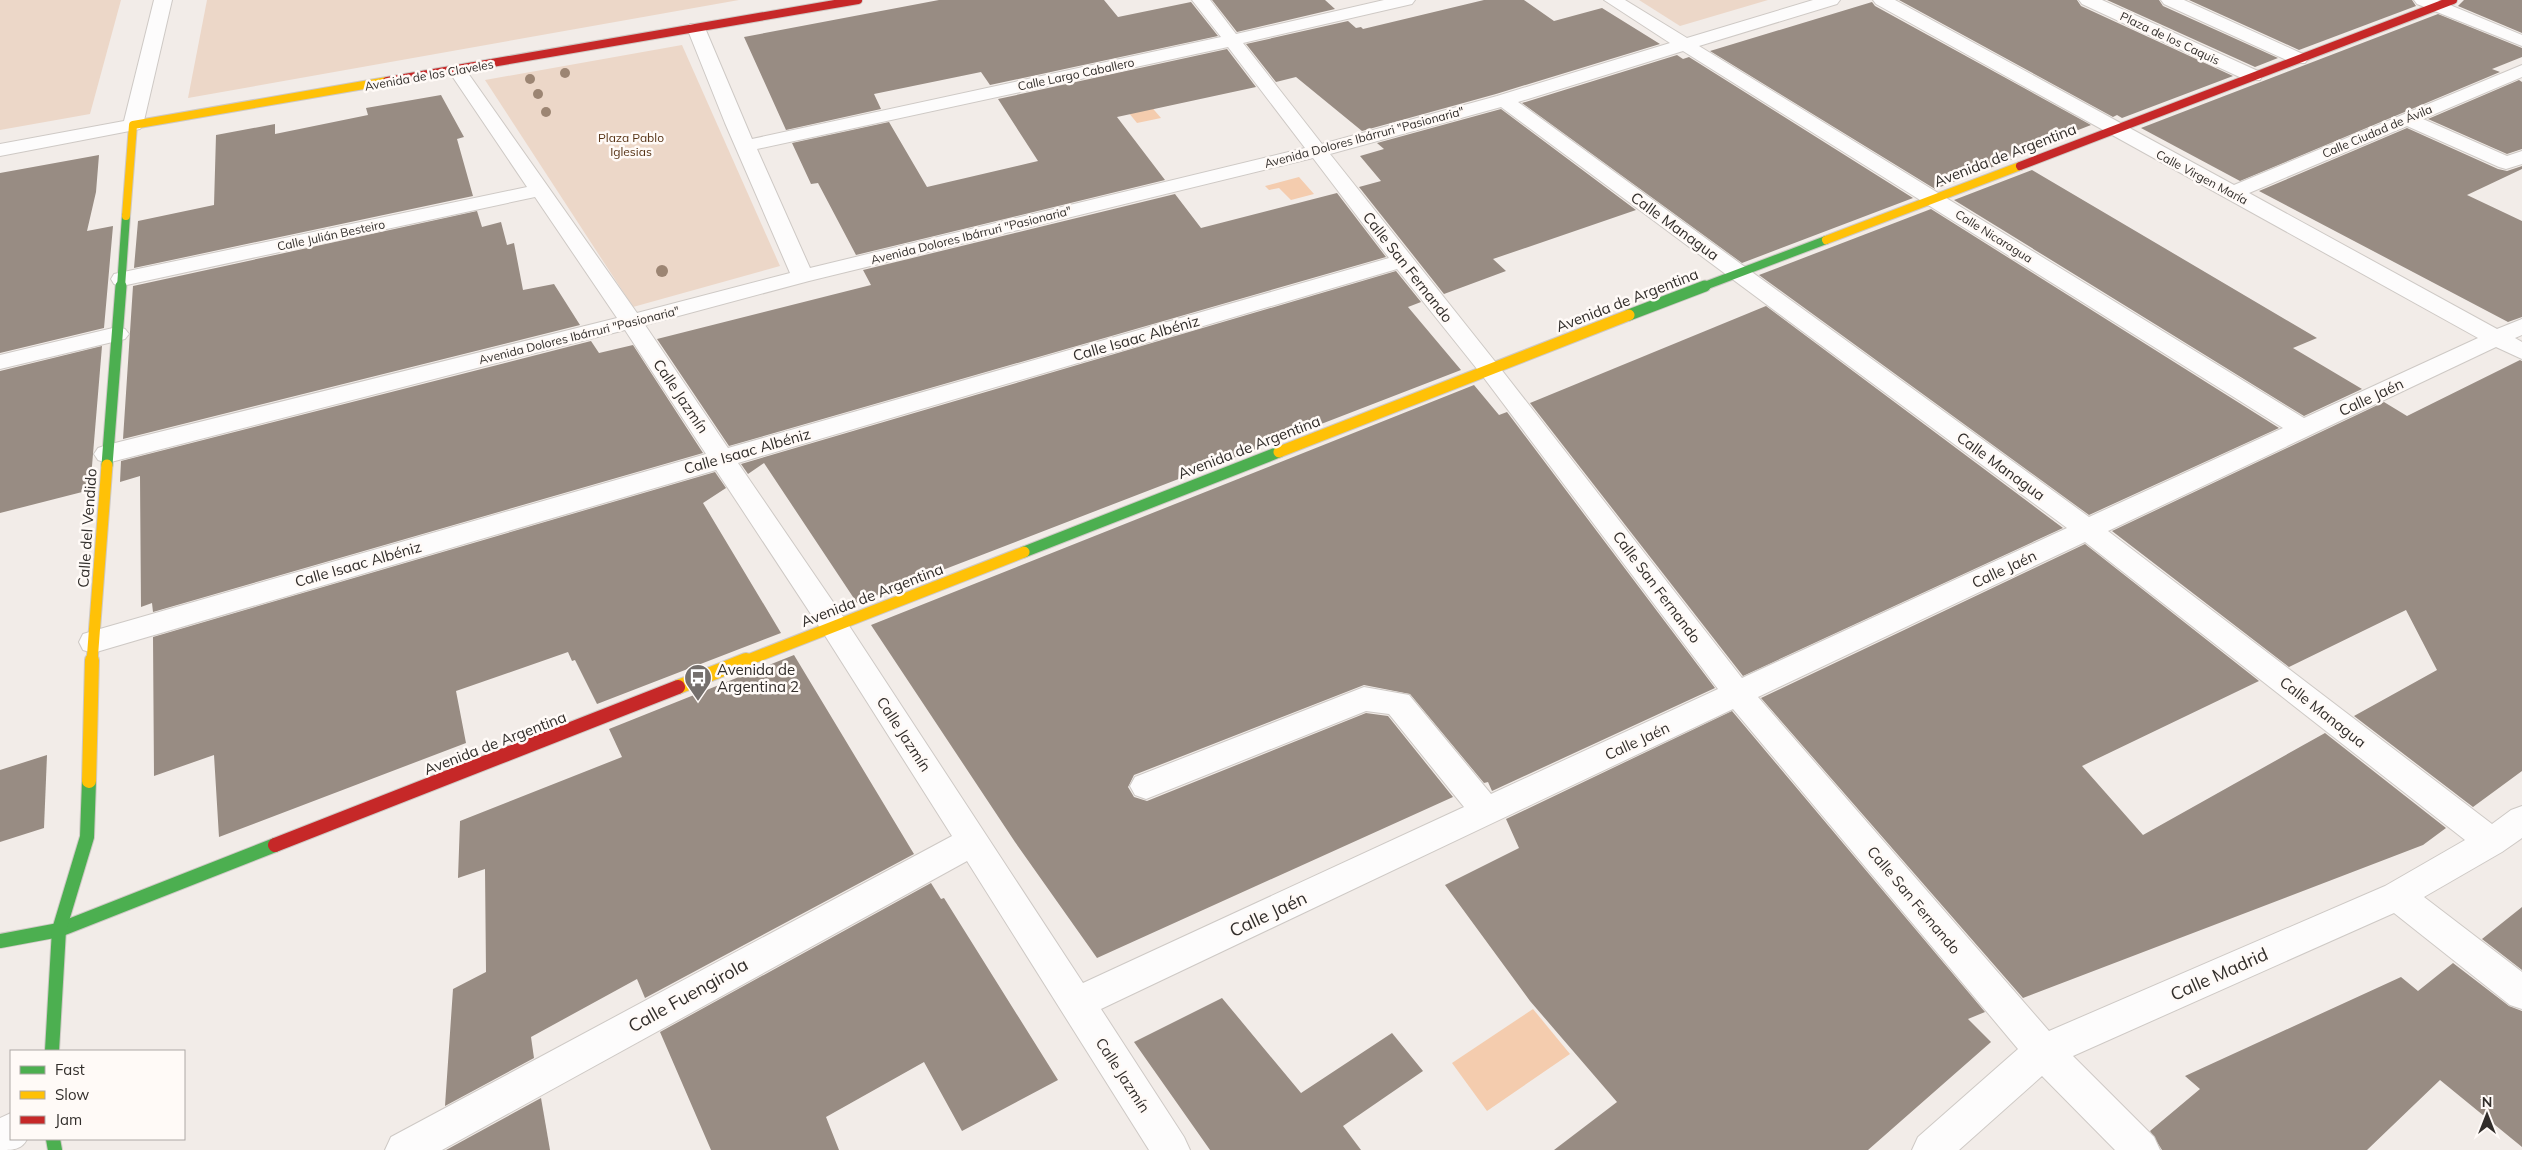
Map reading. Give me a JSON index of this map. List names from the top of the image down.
{
  "streets": {
    "street": [
      "Plaza de los Caquis",
      "Calle Largo Caballero",
      "Avenida de los Claveles",
      "Calle Ciudad de Ávila",
      "Avenida Dolores Ibárruri \"Pasionaria\"",
      "Avenida de Argentina",
      "Calle Virgen María",
      "Calle Managua",
      "Calle Julián Besteiro",
      "Calle Nicaragua",
      "Calle San Fernando",
      "Calle Isaac Albéniz",
      "Calle Jazmín",
      "Calle Jaén",
      "Calle del Vendido",
      "Calle Madrid",
      "Calle Fuengirola"
    ]
  },
  "crossings": [
    ["Plaza de los Caquis", "Avenida de Argentina"],
    ["Calle Largo Caballero", "Calle San Fernando"],
    ["Avenida de los Claveles", "Calle del Vendido"],
    ["Calle Ciudad de Ávila", "Calle Virgen María"],
    ["Avenida Dolores Ibárruri \"Pasionaria\"", "Calle Managua"],
    ["Avenida Dolores Ibárruri \"Pasionaria\"", "Calle Nicaragua"],
    ["Avenida Dolores Ibárruri \"Pasionaria\"", "Calle San Fernando"],
    ["Avenida Dolores Ibárruri \"Pasionaria\"", "Calle Jazmín"],
    ["Avenida Dolores Ibárruri \"Pasionaria\"", "Calle del Vendido"],
    ["Avenida de Argentina", "Calle Virgen María"],
    ["Avenida de Argentina", "Calle Managua"],
    ["Avenida de Argentina", "Calle Nicaragua"],
    ["Avenida de Argentina", "Calle San Fernando"],
    ["Avenida de Argentina", "Calle Jazmín"],
    ["Avenida de Argentina", "Calle del Vendido"],
    ["Calle Virgen María", "Calle Jaén"],
    ["Calle Managua", "Calle Jaén"],
    ["Calle Managua", "Calle Madrid"],
    ["Calle Julián Besteiro", "Calle del Vendido"],
    ["Calle Nicaragua", "Calle Jaén"],
    ["Calle San Fernando", "Calle Isaac Albéniz"],
    ["Calle San Fernando", "Calle Jaén"],
    ["Calle San Fernando", "Calle Madrid"],
    ["Calle Isaac Albéniz", "Calle Jazmín"],
    ["Calle Isaac Albéniz", "Calle del Vendido"],
    ["Calle Jazmín", "Calle Jaén"],
    ["Calle Jazmín", "Calle Fuengirola"]
  ],
  "parks": ["Plaza Pablo Iglesias"],
  "places": {
    "bus stop": ["Avenida de Argentina 2"]
  },
  "legend": ["Fast", "Slow", "Jam"],
  "north": "top"
}
